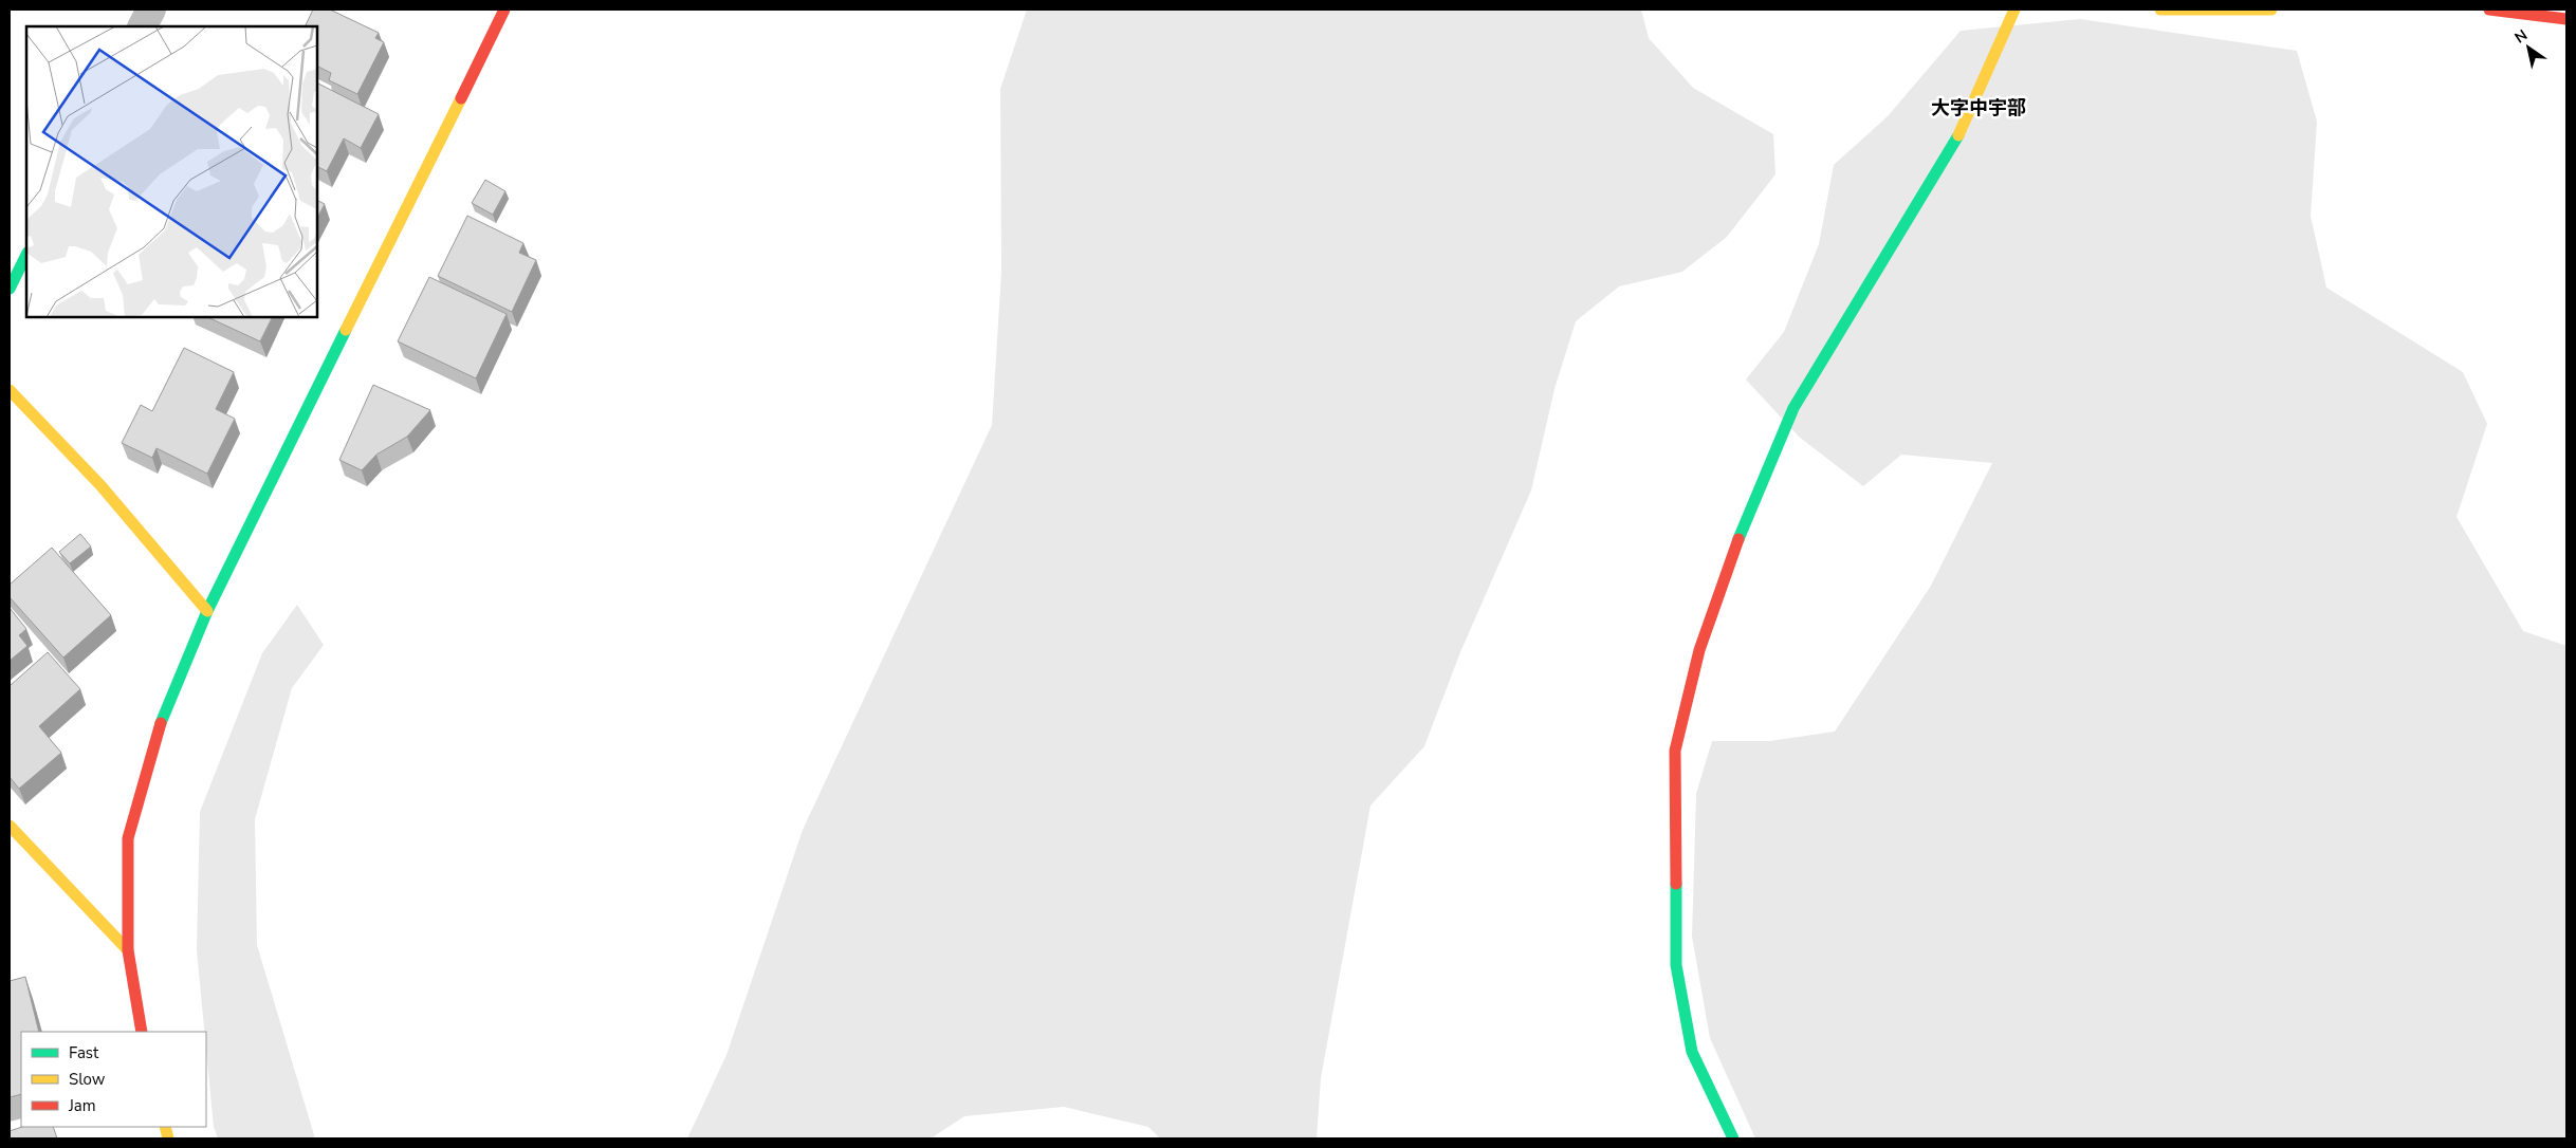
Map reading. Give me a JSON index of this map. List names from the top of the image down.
{
  "districts": ["大字中宇部"],
  "legend": ["Fast", "Slow", "Jam"],
  "north": "top left"
}
